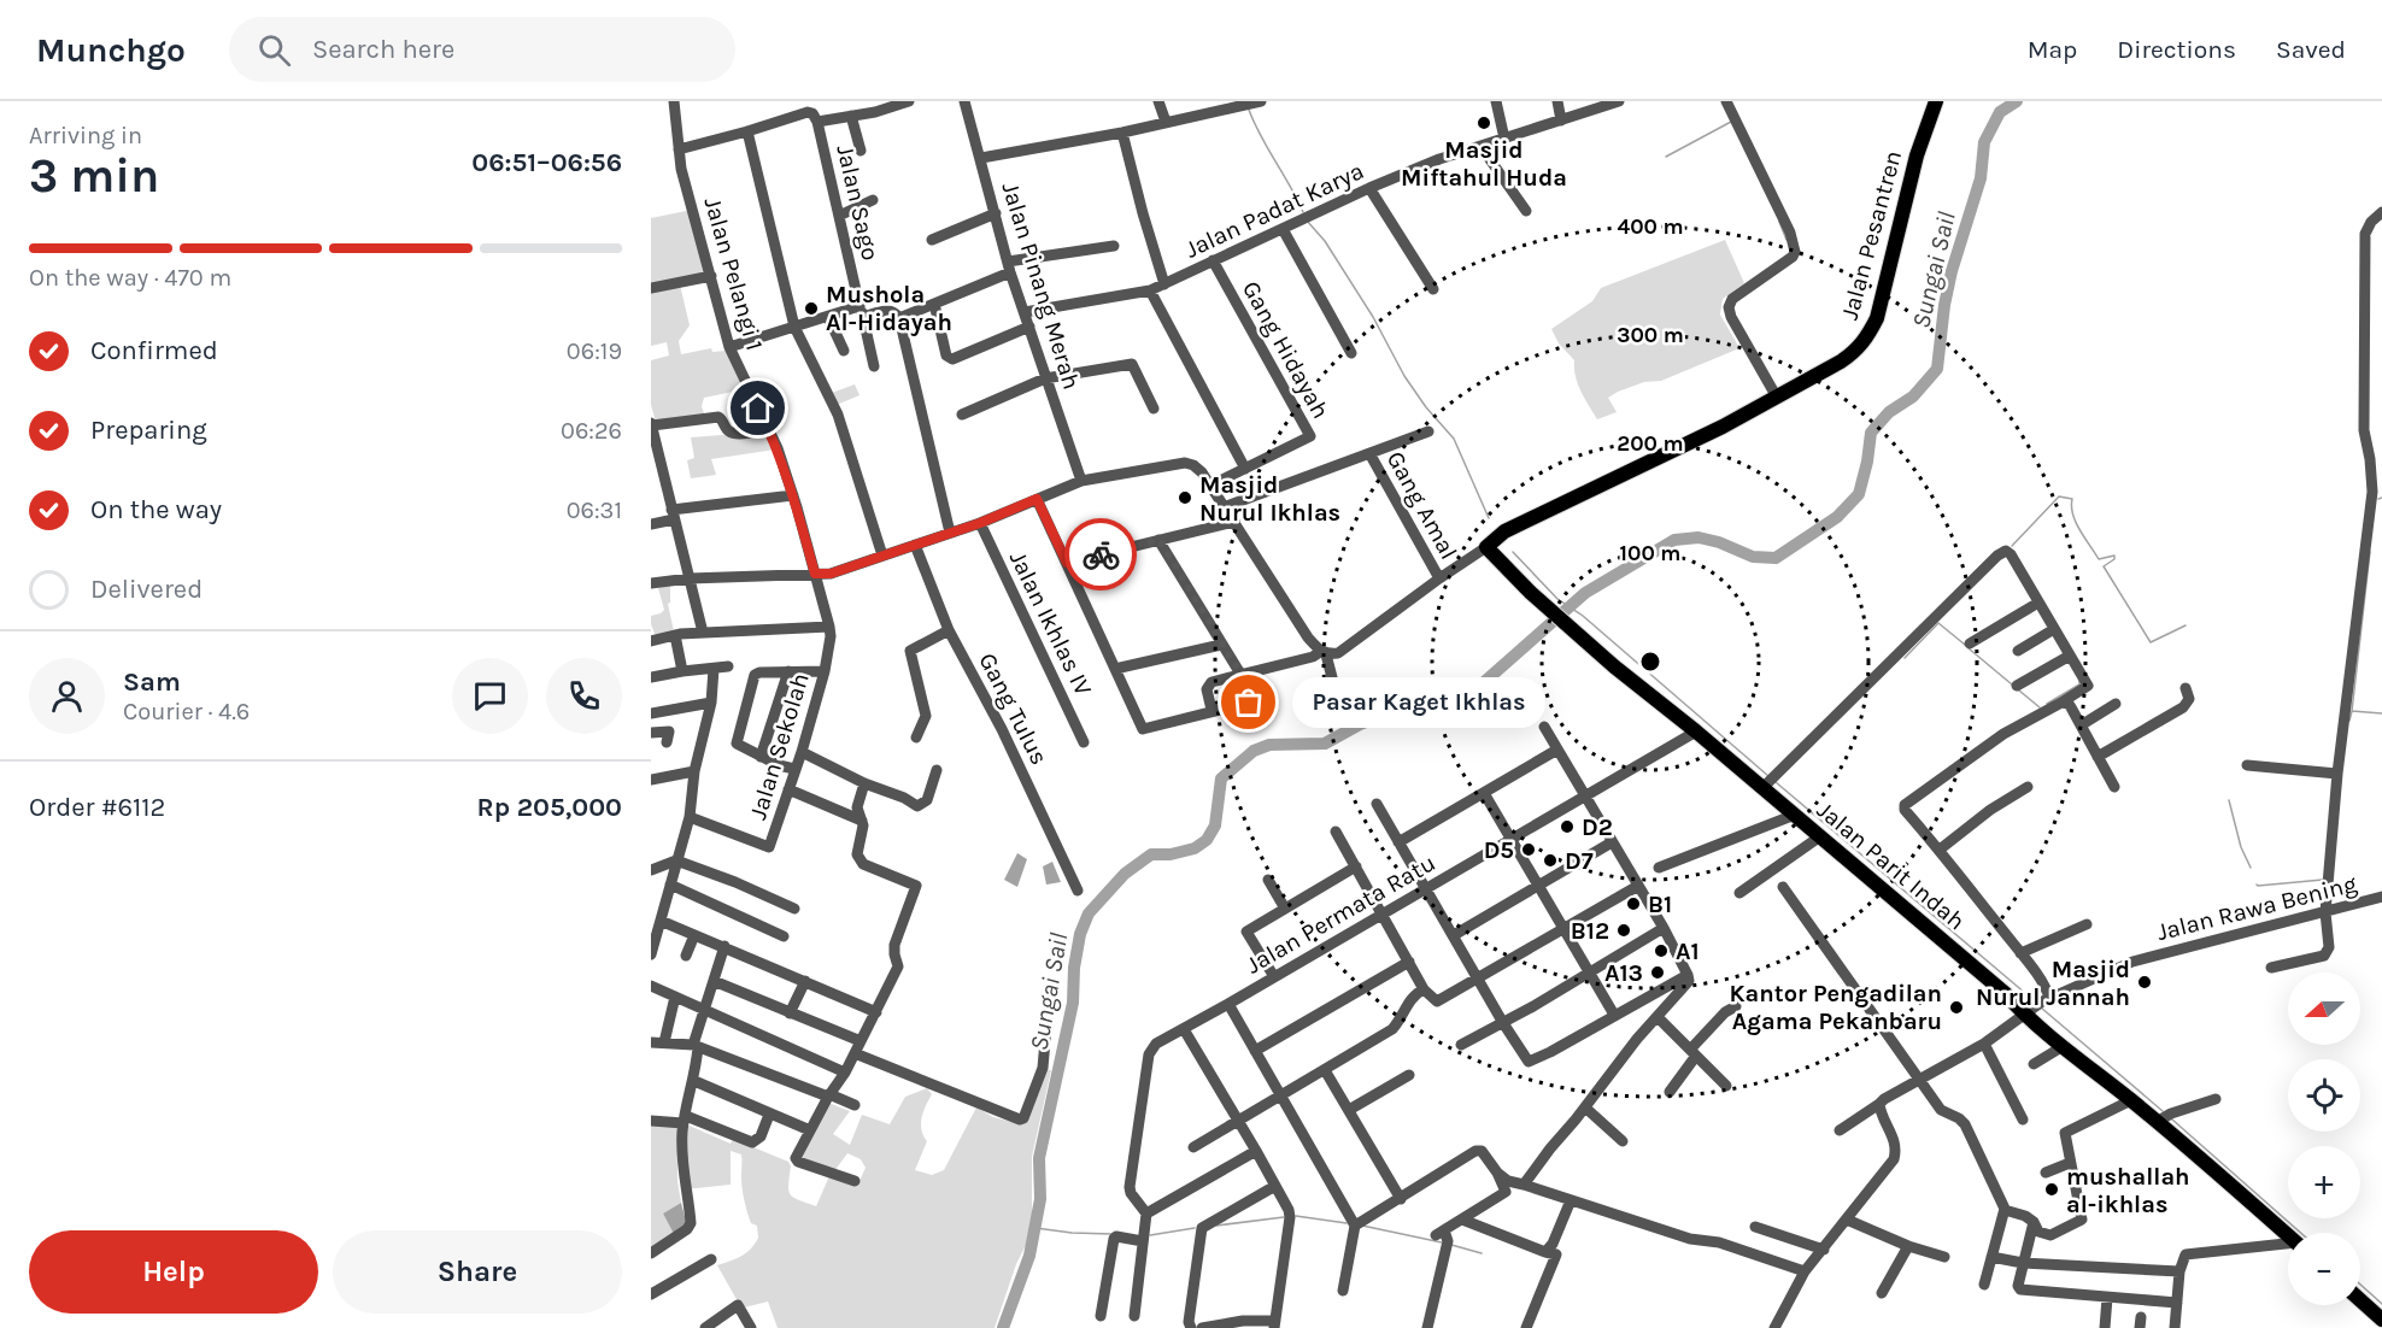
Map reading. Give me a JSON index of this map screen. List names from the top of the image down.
{
  "streets": {
    "main road": ["Jalan Pesantren", "Jalan Parit Indah"],
    "street": [
      "Jalan Sago",
      "Jalan Padat Karya",
      "Jalan Pelangi 1",
      "Jalan Pinang Merah",
      "Gang Hidayah",
      "Gang Amal",
      "Jalan Ikhlas IV",
      "Gang Tulus",
      "Jalan Sekolah",
      "Jalan Rawa Bening",
      "Jalan Permata Ratu"
    ]
  },
  "crossings": [
    ["Jalan Sago", "Jalan Pelangi 1"],
    ["Jalan Padat Karya", "Jalan Pinang Merah"],
    ["Jalan Padat Karya", "Gang Hidayah"],
    ["Jalan Pesantren", "Jalan Parit Indah"],
    ["Jalan Pelangi 1", "Jalan Sekolah"],
    ["Jalan Parit Indah", "Jalan Rawa Bening"],
    ["Jalan Parit Indah", "Jalan Permata Ratu"]
  ],
  "water": ["Sungai Sail"],
  "places": [
    "Masjid Miftahul Huda",
    "Mushola Al-Hidayah",
    "Masjid Nurul Ikhlas",
    "Pasar Kaget Ikhlas",
    "D2",
    "D5",
    "D7",
    "B1",
    "B12",
    "A1",
    "A13",
    "Masjid Nurul Jannah",
    "Kantor Pengadilan Agama Pekanbaru",
    "mushallah al-ikhlas"
  ],
  "north": "left",
  "page": {
    "header": "Munchgo",
    "search": "Search here",
    "nav": ["Map", "Directions", "Saved"],
    "heading": ["3 min", "Arriving in", "06:51–06:56"],
    "panel": [
      "Sam",
      "Courier · 4.6",
      "Order #6112",
      "Rp 205,000"
    ],
    "bar": "On the way · 470 m",
    "list": [
      ["Confirmed", "06:19"],
      ["Preparing", "06:26"],
      ["On the way", "06:31"],
      "Delivered"
    ],
    "bubble": "Pasar Kaget Ikhlas",
    "map_buttons": ["+", "−"],
    "buttons": ["Help", "Share"]
  },
  "rings": [
    "400 m",
    "300 m",
    "200 m",
    "100 m"
  ]
}
